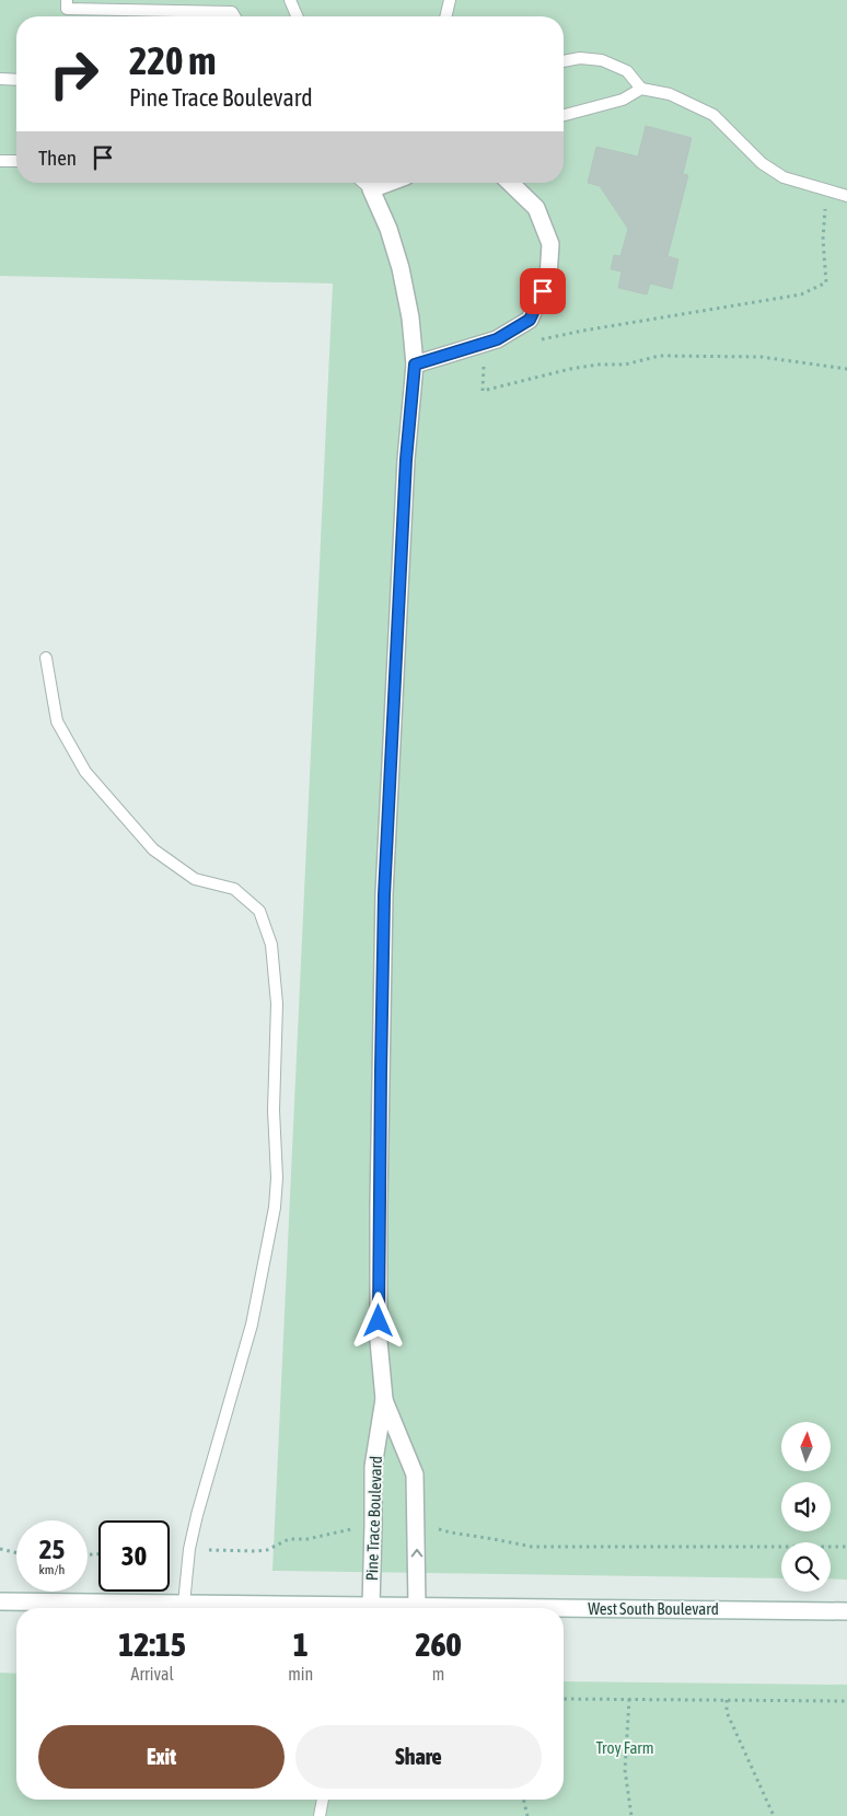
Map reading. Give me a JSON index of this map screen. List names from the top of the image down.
{
  "streets": {
    "street": ["Pine Trace Boulevard", "West South Boulevard"]
  },
  "crossings": [
    ["Pine Trace Boulevard", "West South Boulevard"]
  ],
  "parks": ["Troy Farm"],
  "north": "top",
  "page": {
    "turn": ["220 m", "Pine Trace Boulevard"],
    "then": "Then",
    "speed": "25 km/h",
    "limit": "30",
    "eta": [
      "12:15",
      "Arrival",
      "1",
      "min",
      "260",
      "m"
    ],
    "buttons": ["Exit", "Share"]
  }
}
